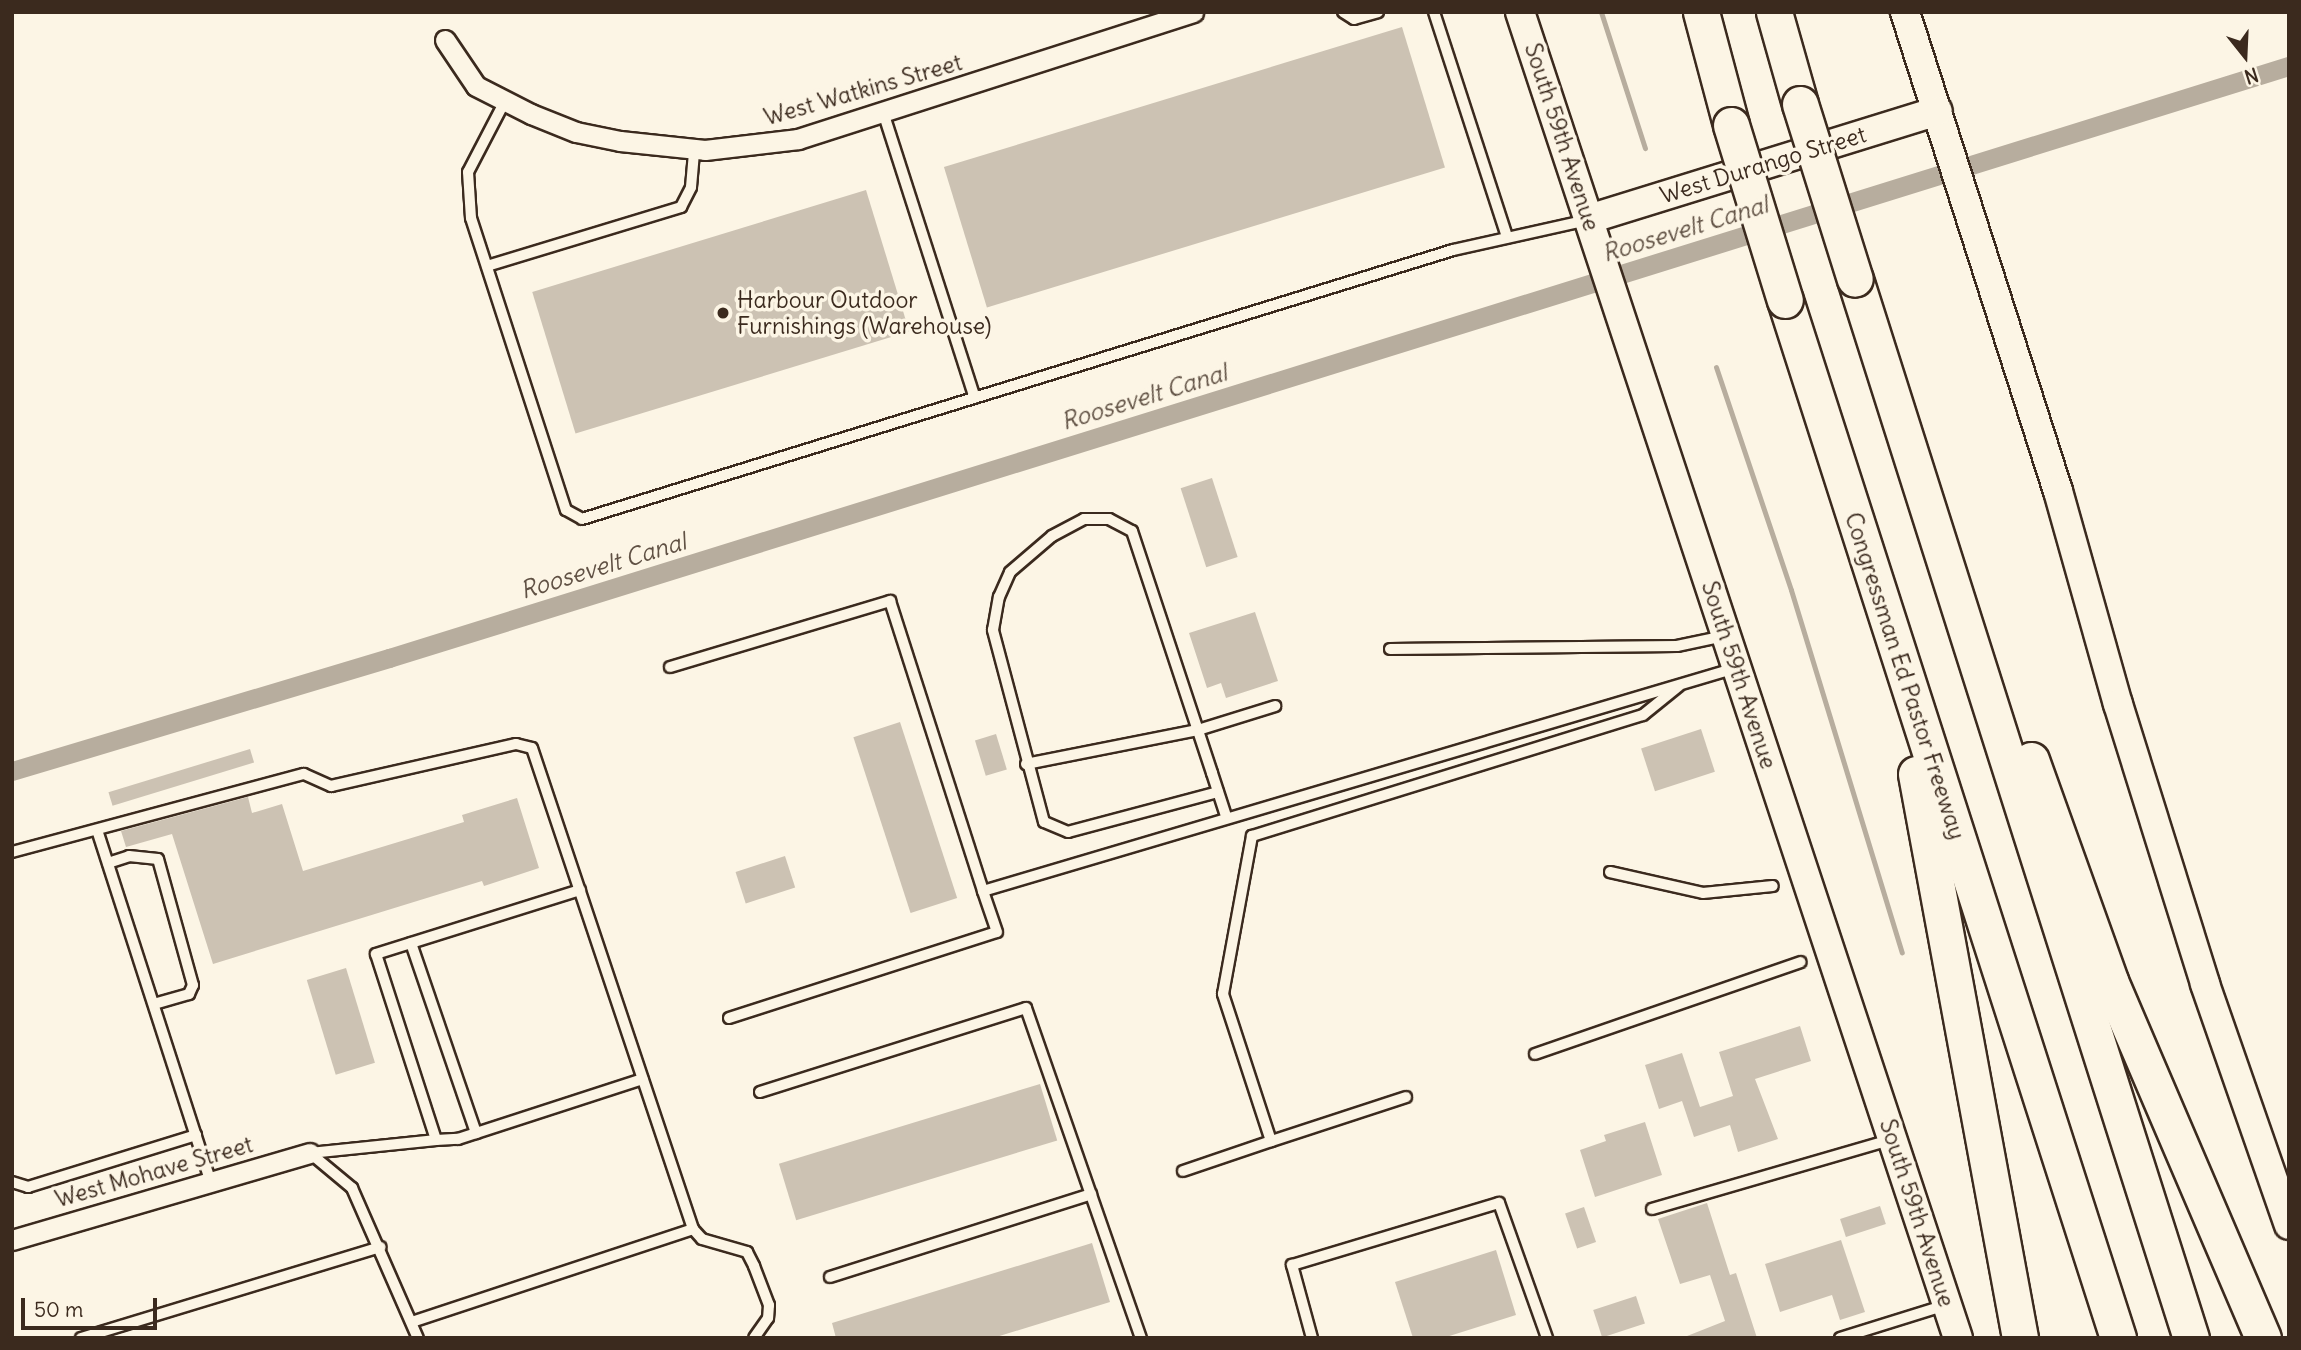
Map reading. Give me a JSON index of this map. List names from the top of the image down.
{
  "streets": {
    "highway": ["Congressman Ed Pastor Freeway"],
    "main road": ["South 59th Avenue", "West Durango Street"],
    "street": ["West Watkins Street", "West Mohave Street"]
  },
  "crossings": [
    ["South 59th Avenue", "West Durango Street"]
  ],
  "water": ["Roosevelt Canal"],
  "places": ["Harbour Outdoor Furnishings (Warehouse)"],
  "scale_bar": "50 m",
  "north": "bottom"
}
